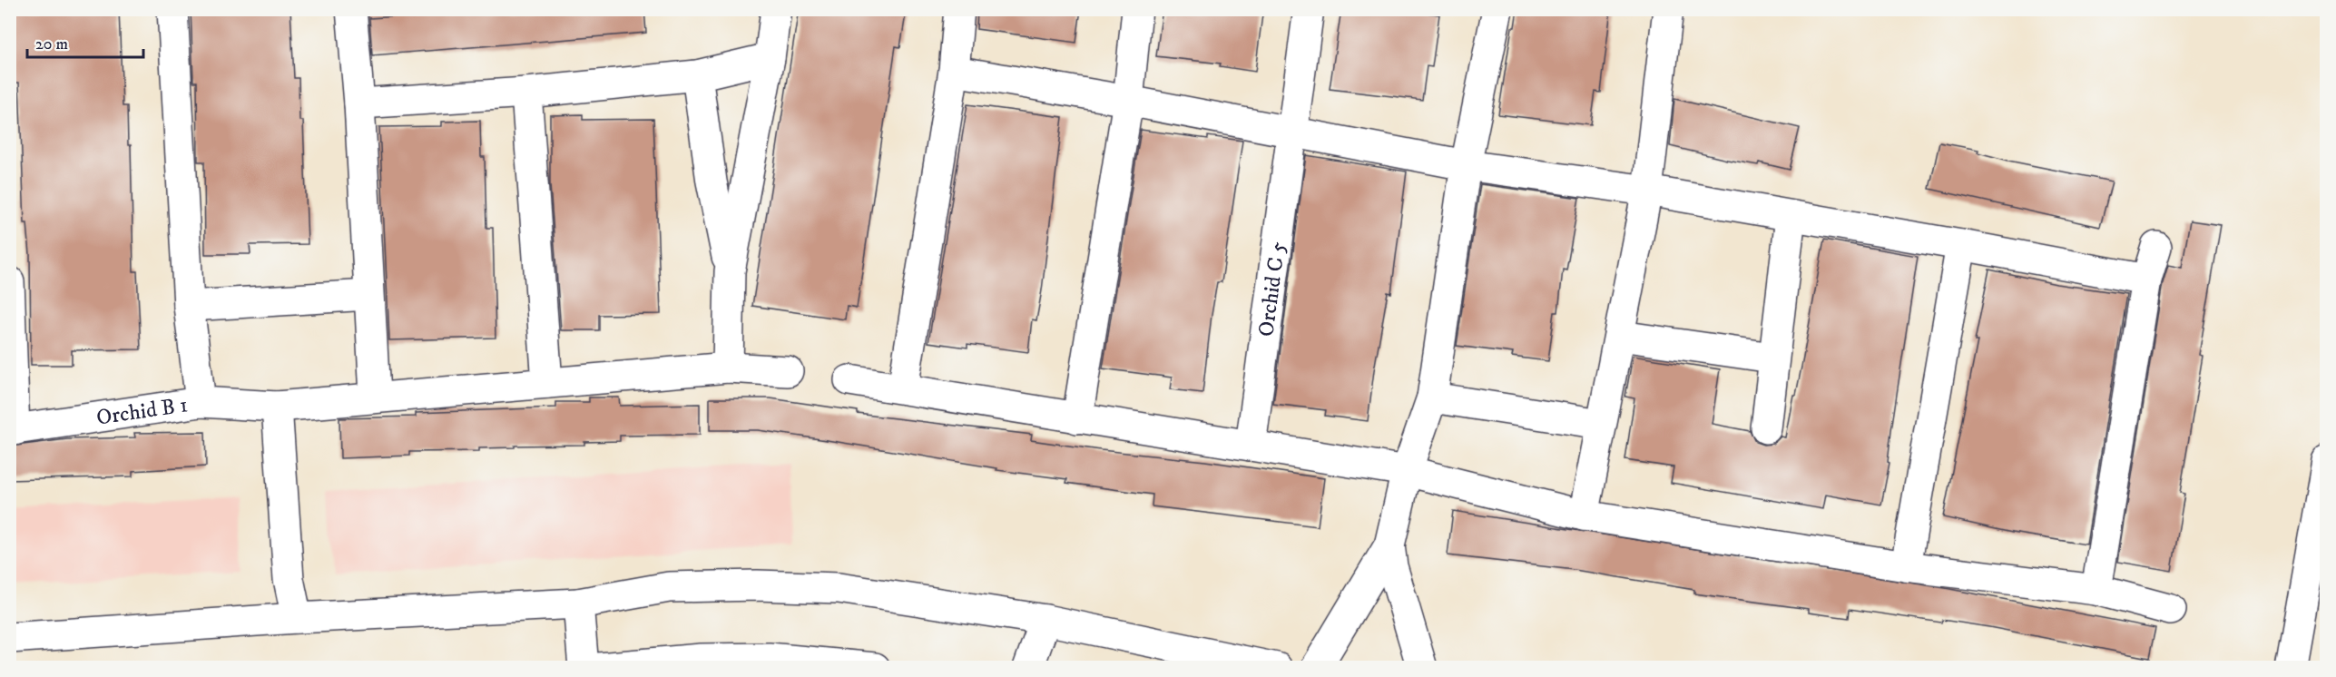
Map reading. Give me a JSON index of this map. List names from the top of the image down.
{
  "streets": {
    "street": ["Orchid C 5", "Orchid B 1"]
  },
  "scale_bar": "20 m"
}
